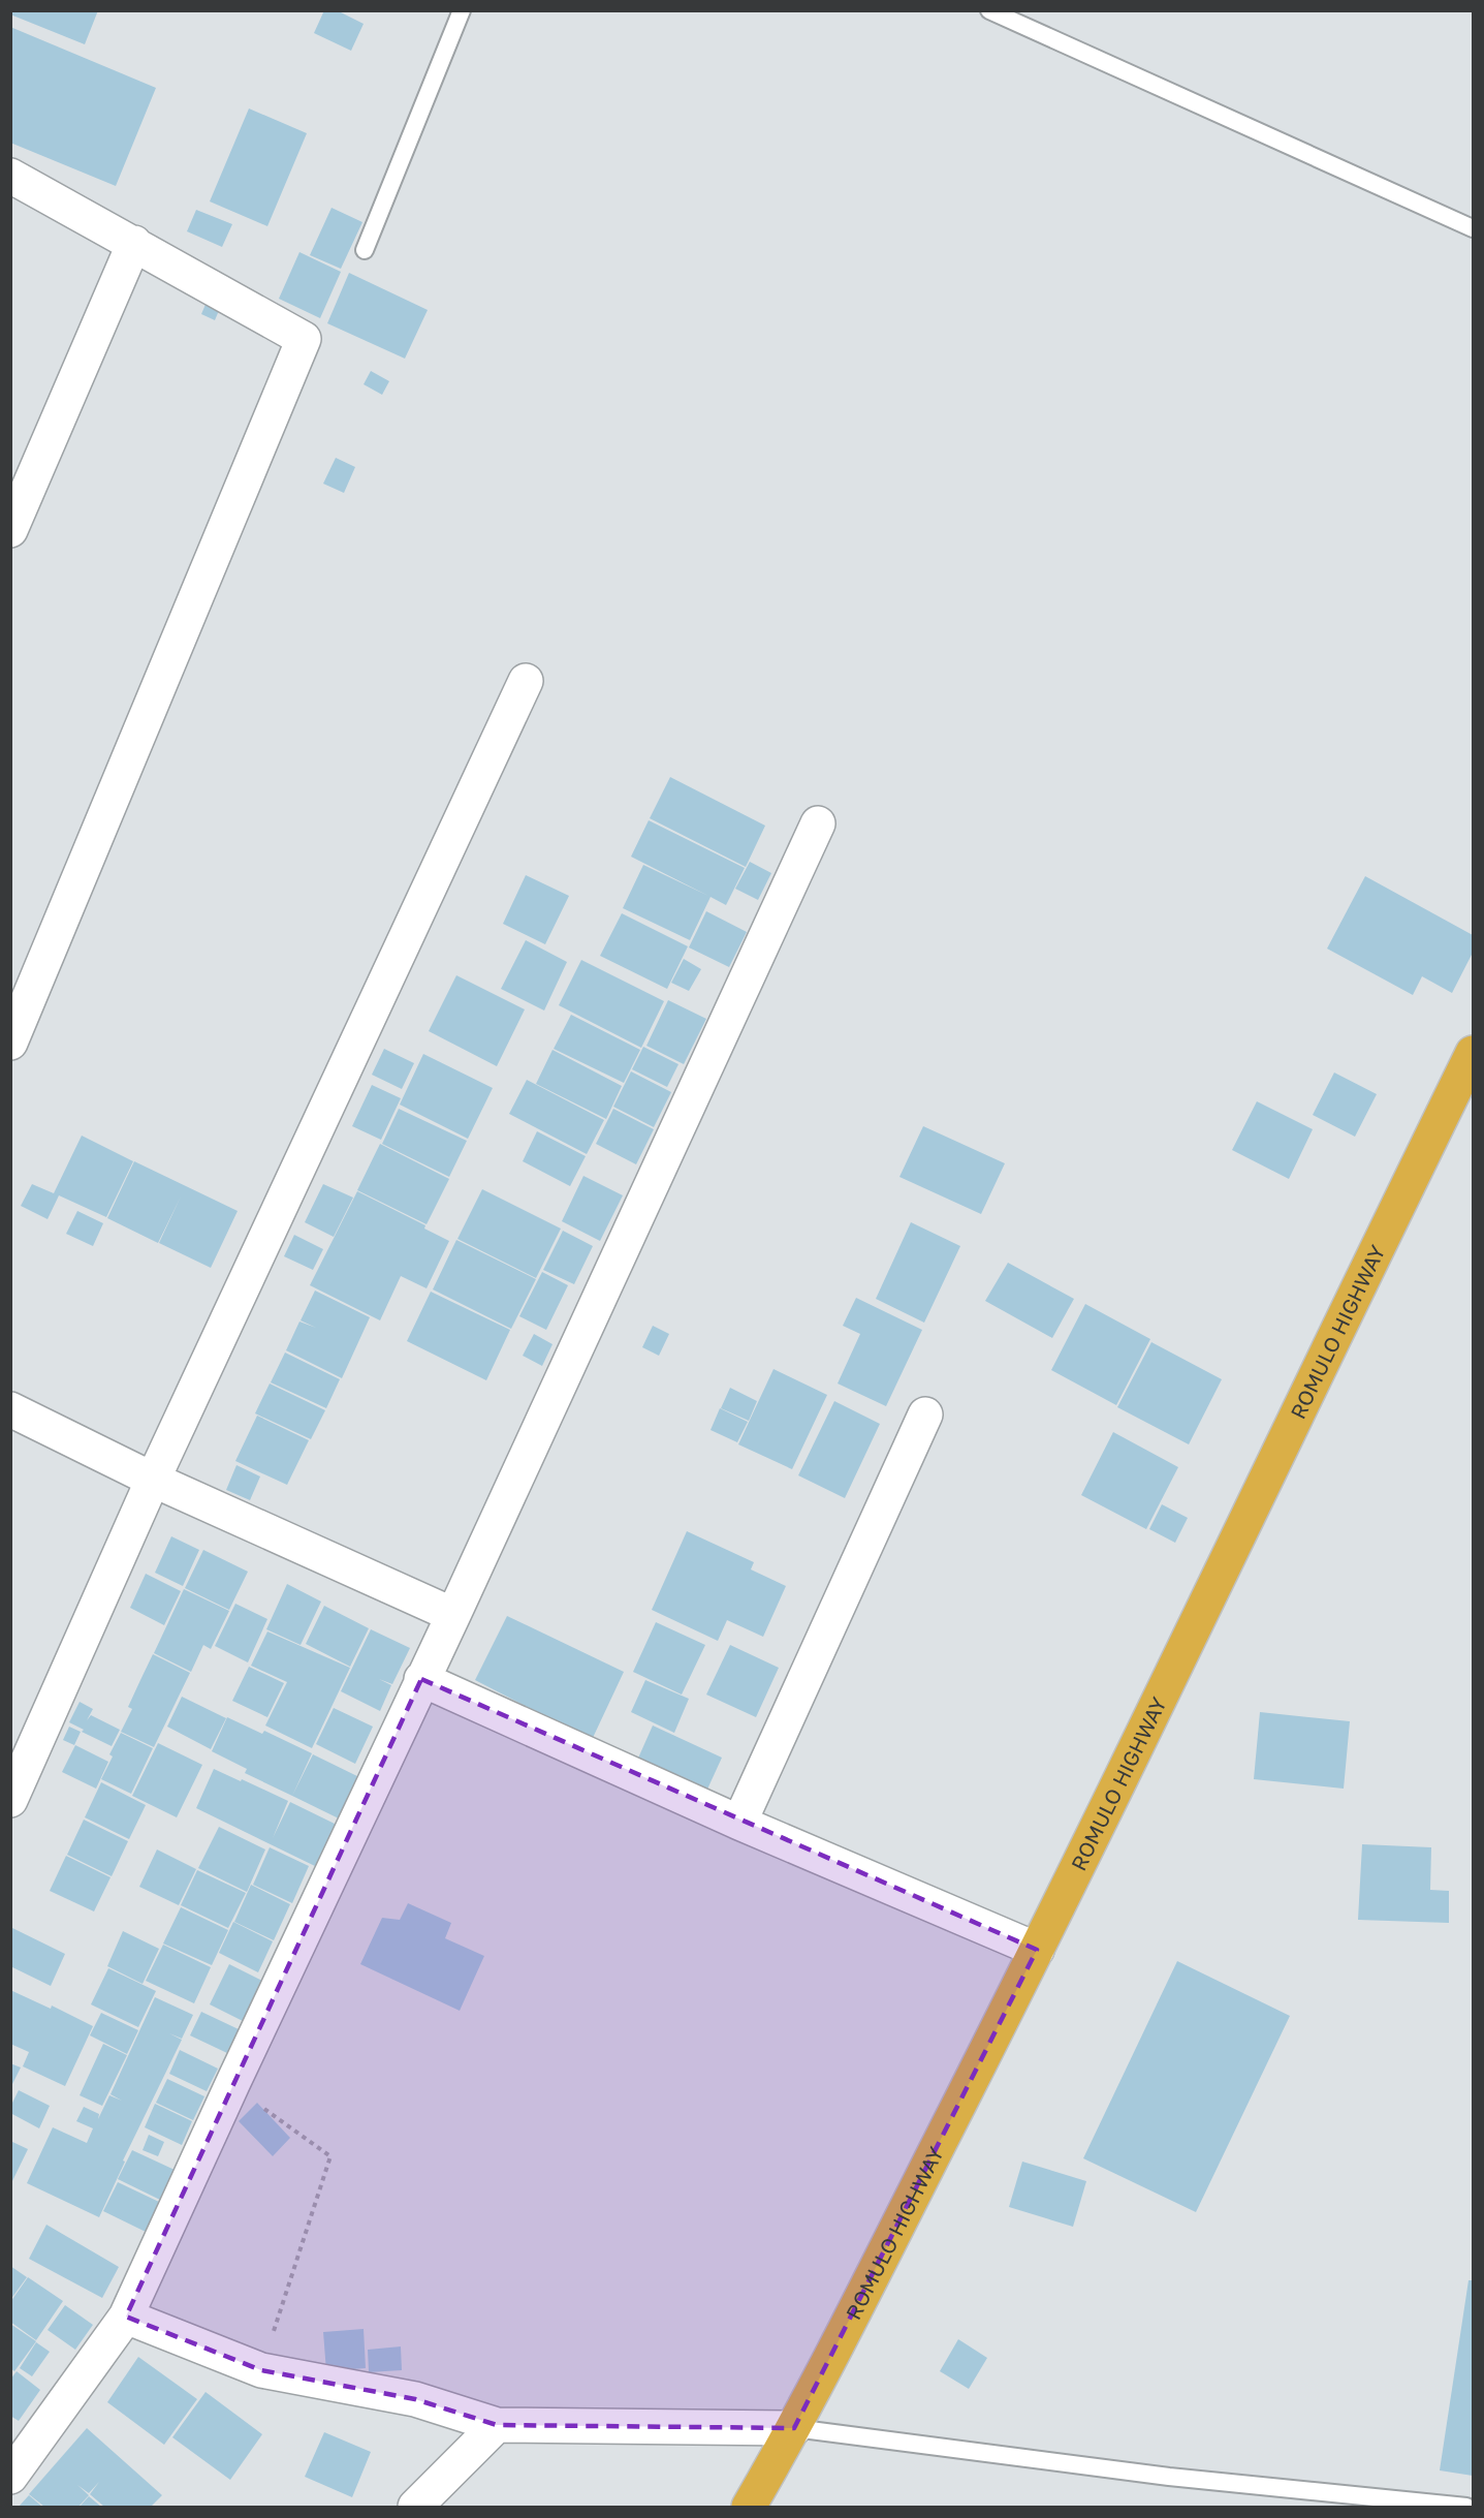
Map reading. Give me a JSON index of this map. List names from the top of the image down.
{
  "streets": {
    "highway": ["ROMULO HIGHWAY"]
  }
}
